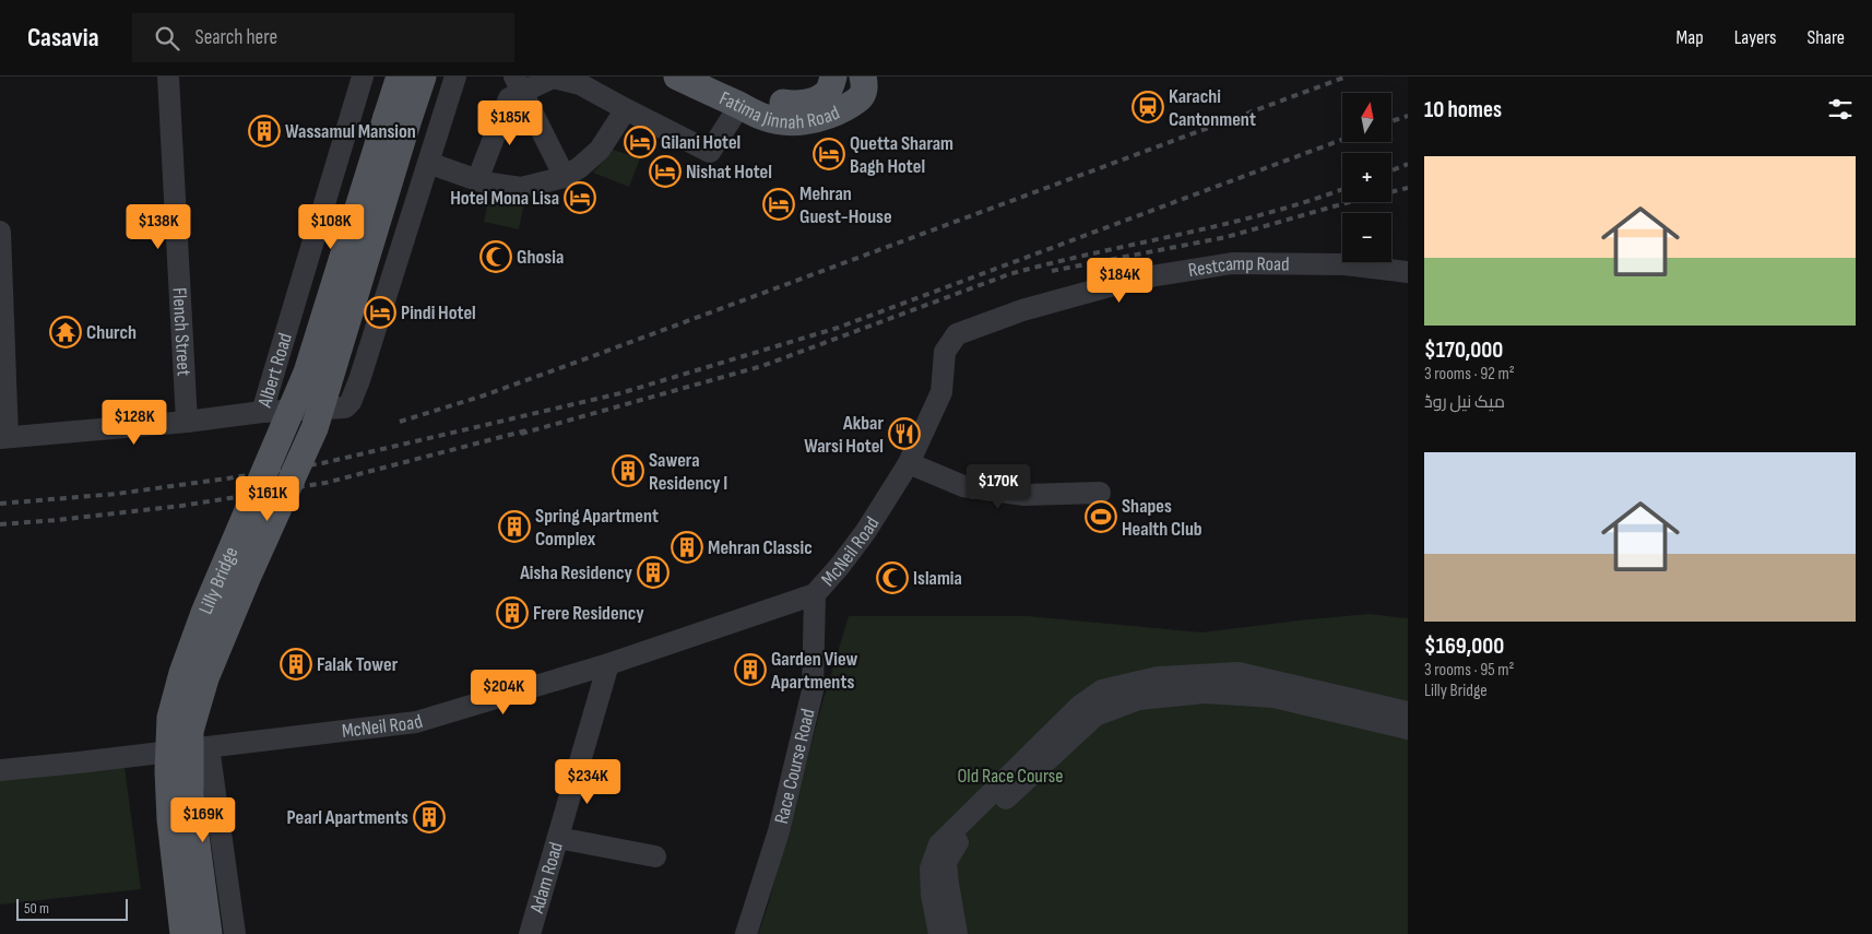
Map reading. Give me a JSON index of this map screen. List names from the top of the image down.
{
  "streets": {
    "main road": ["Fatima Jinnah Road", "Lilly Bridge"],
    "street": [
      "Restcamp Road",
      "Flench Street",
      "Albert Road",
      "McNeil Road",
      "Race Course Road",
      "Adam Road"
    ]
  },
  "crossings": [
    ["Restcamp Road", "McNeil Road"],
    ["Flench Street", "Albert Road"],
    ["McNeil Road", "Race Course Road"],
    ["McNeil Road", "Adam Road"]
  ],
  "parks": ["Old Race Course"],
  "places": {
    "station": ["Karachi Cantonment"],
    "building": [
      "Wassamul Mansion",
      "Sawera Residency I",
      "Spring Apartment Complex",
      "Mehran Classic",
      "Aisha Residency",
      "Frere Residency",
      "Falak Tower",
      "Garden View Apartments",
      "Pearl Apartments"
    ],
    "hotel": [
      "Gilani Hotel",
      "Quetta Sharam Bagh Hotel",
      "Nishat Hotel",
      "Hotel Mona Lisa",
      "Mehran Guest-House",
      "Pindi Hotel"
    ],
    "mosque": ["Ghosia", "Islamia"],
    "temple": ["Church"],
    "restaurant": ["Akbar Warsi Hotel"],
    "sports": ["Shapes Health Club"]
  },
  "scale_bar": "50 m",
  "north": "top",
  "page": {
    "header": "Casavia",
    "search": "Search here",
    "nav": ["Map", "Layers", "Share"],
    "heading": "10 homes",
    "map_buttons": ["+", "−"],
    "price": [
      "$185K",
      "$138K",
      "$108K",
      "$184K",
      "$128K",
      "$170K",
      "$161K",
      "$204K",
      "$234K",
      "$169K"
    ],
    "list": [
      {
        "name": "$170,000",
        "note": "3 rooms · 92 m² · میک نیل روڈ"
      },
      {
        "name": "$169,000",
        "note": "3 rooms · 95 m² · Lilly Bridge"
      }
    ],
    "scale": "50 m"
  }
}
